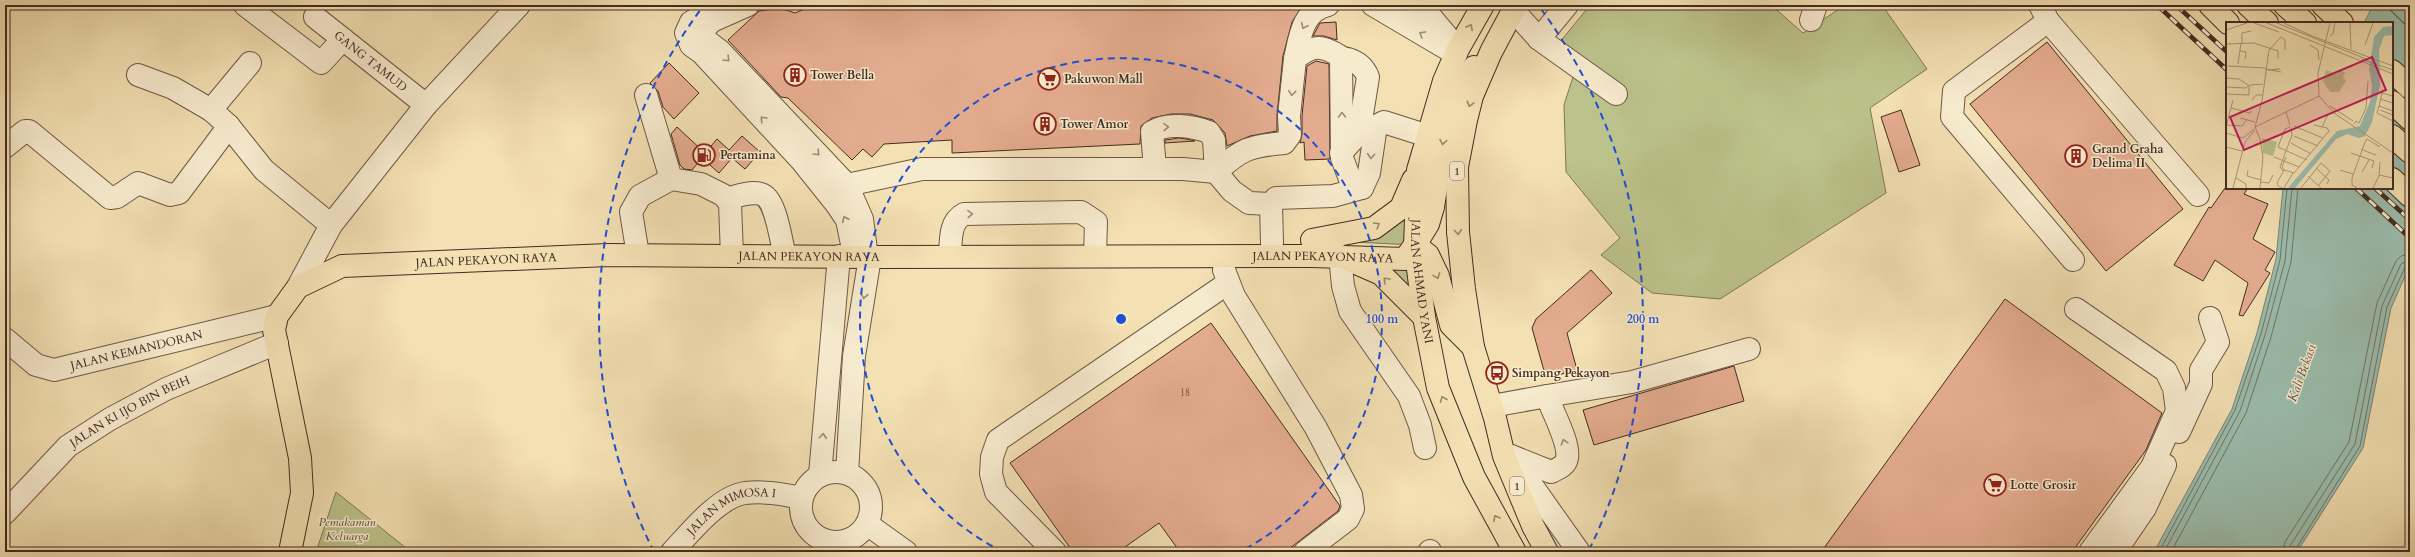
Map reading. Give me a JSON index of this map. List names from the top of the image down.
{
  "streets": {
    "main road": ["1", "JALAN PEKAYON RAYA", "JALAN AHMAD YANI"],
    "street": [
      "GANG TAMUD",
      "JALAN KEMANDORAN",
      "JALAN KI IJO BIN BEIH",
      "JALAN MIMOSA I"
    ]
  },
  "crossings": [
    ["JALAN PEKAYON RAYA", "JALAN AHMAD YANI"],
    ["JALAN PEKAYON RAYA", "JALAN KEMANDORAN"]
  ],
  "water": ["Kali Bekasi"],
  "parks": ["Pemakaman Keluarga"],
  "places": {
    "building": ["Tower Bella", "Tower Amor", "Grand Graha Delima II"],
    "supermarket": ["Pakuwon Mall", "Lotte Grosir"],
    "fuel station": ["Pertamina"],
    "bus stop": ["Simpang Pekayon"]
  },
  "house_numbers": ["18"],
  "rings": ["100 m", "200 m"]
}
